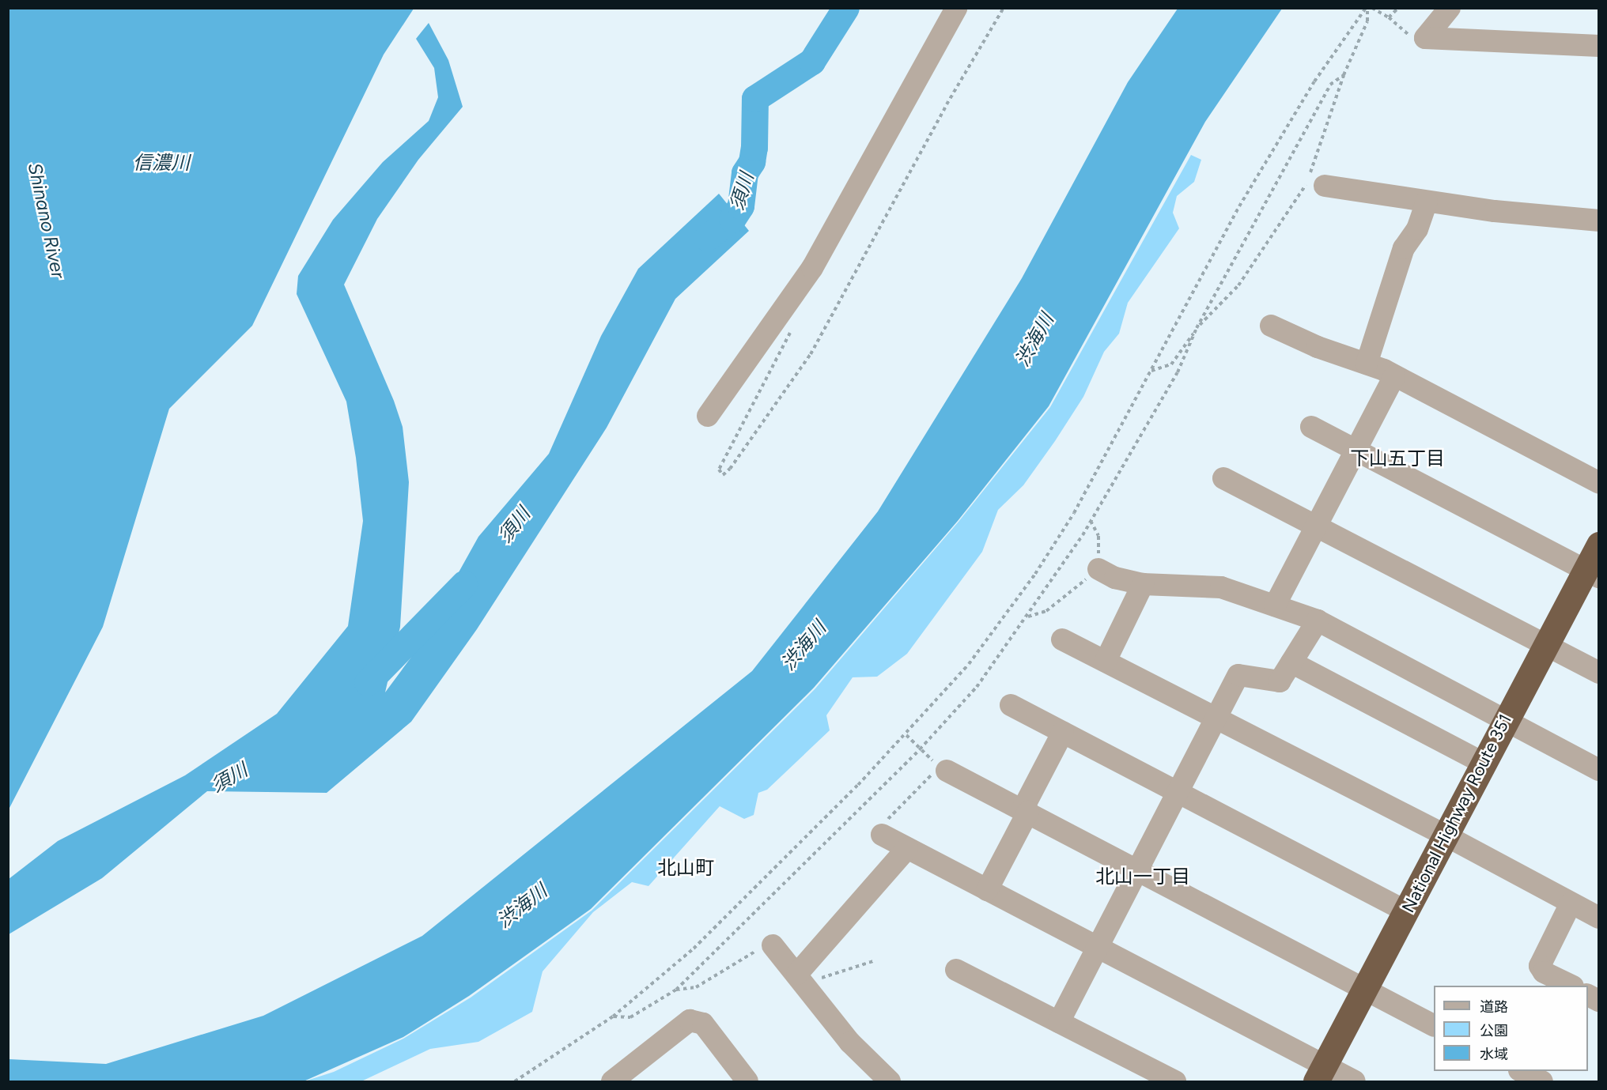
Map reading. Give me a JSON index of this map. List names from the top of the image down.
{
  "streets": {
    "highway": ["National Highway Route 351"]
  },
  "districts": ["下山五丁目", "北山町", "北山一丁目"],
  "water": [
    "信濃川",
    "須川",
    "Shinano River",
    "渋海川"
  ],
  "legend": ["道路", "公園", "水域"]
}
